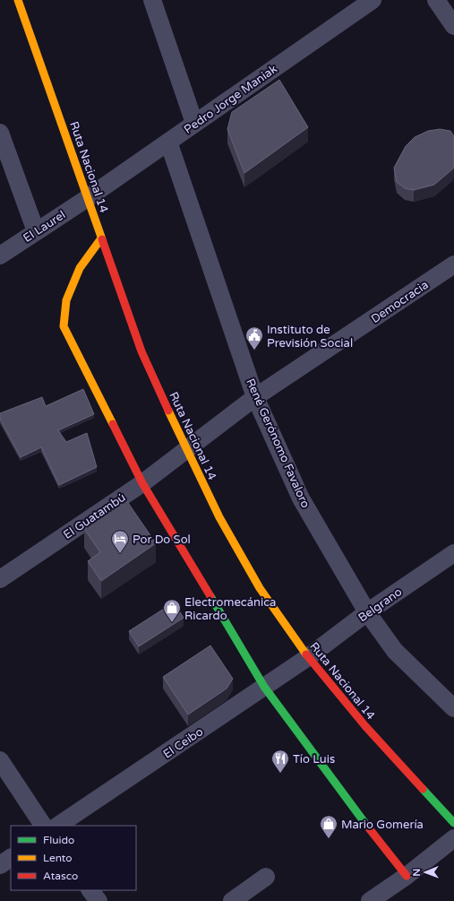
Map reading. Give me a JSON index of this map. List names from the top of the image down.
{
  "streets": {
    "main road": ["Ruta Nacional 14"],
    "street": [
      "Pedro Jorge Maniak",
      "El Laurel",
      "Democracia",
      "René Gerónomo Favaloro",
      "El Guatambú",
      "Belgrano",
      "El Ceibo"
    ]
  },
  "crossings": [
    ["Pedro Jorge Maniak", "Ruta Nacional 14"],
    ["Pedro Jorge Maniak", "El Laurel"],
    ["Pedro Jorge Maniak", "René Gerónomo Favaloro"],
    ["Ruta Nacional 14", "El Laurel"],
    ["Ruta Nacional 14", "Democracia"],
    ["Ruta Nacional 14", "El Guatambú"],
    ["Ruta Nacional 14", "Belgrano"],
    ["Ruta Nacional 14", "El Ceibo"],
    ["Democracia", "René Gerónomo Favaloro"],
    ["Democracia", "El Guatambú"],
    ["René Gerónomo Favaloro", "Belgrano"],
    ["Belgrano", "El Ceibo"]
  ],
  "places": {
    "public building": ["Instituto de Previsión Social"],
    "hotel": ["Por Do Sol"],
    "shop": ["Electromecánica Ricardo", "Mario Gomería"],
    "restaurant": ["Tío Luis"]
  },
  "legend": ["Fluido", "Lento", "Atasco"],
  "north": "left"
}
